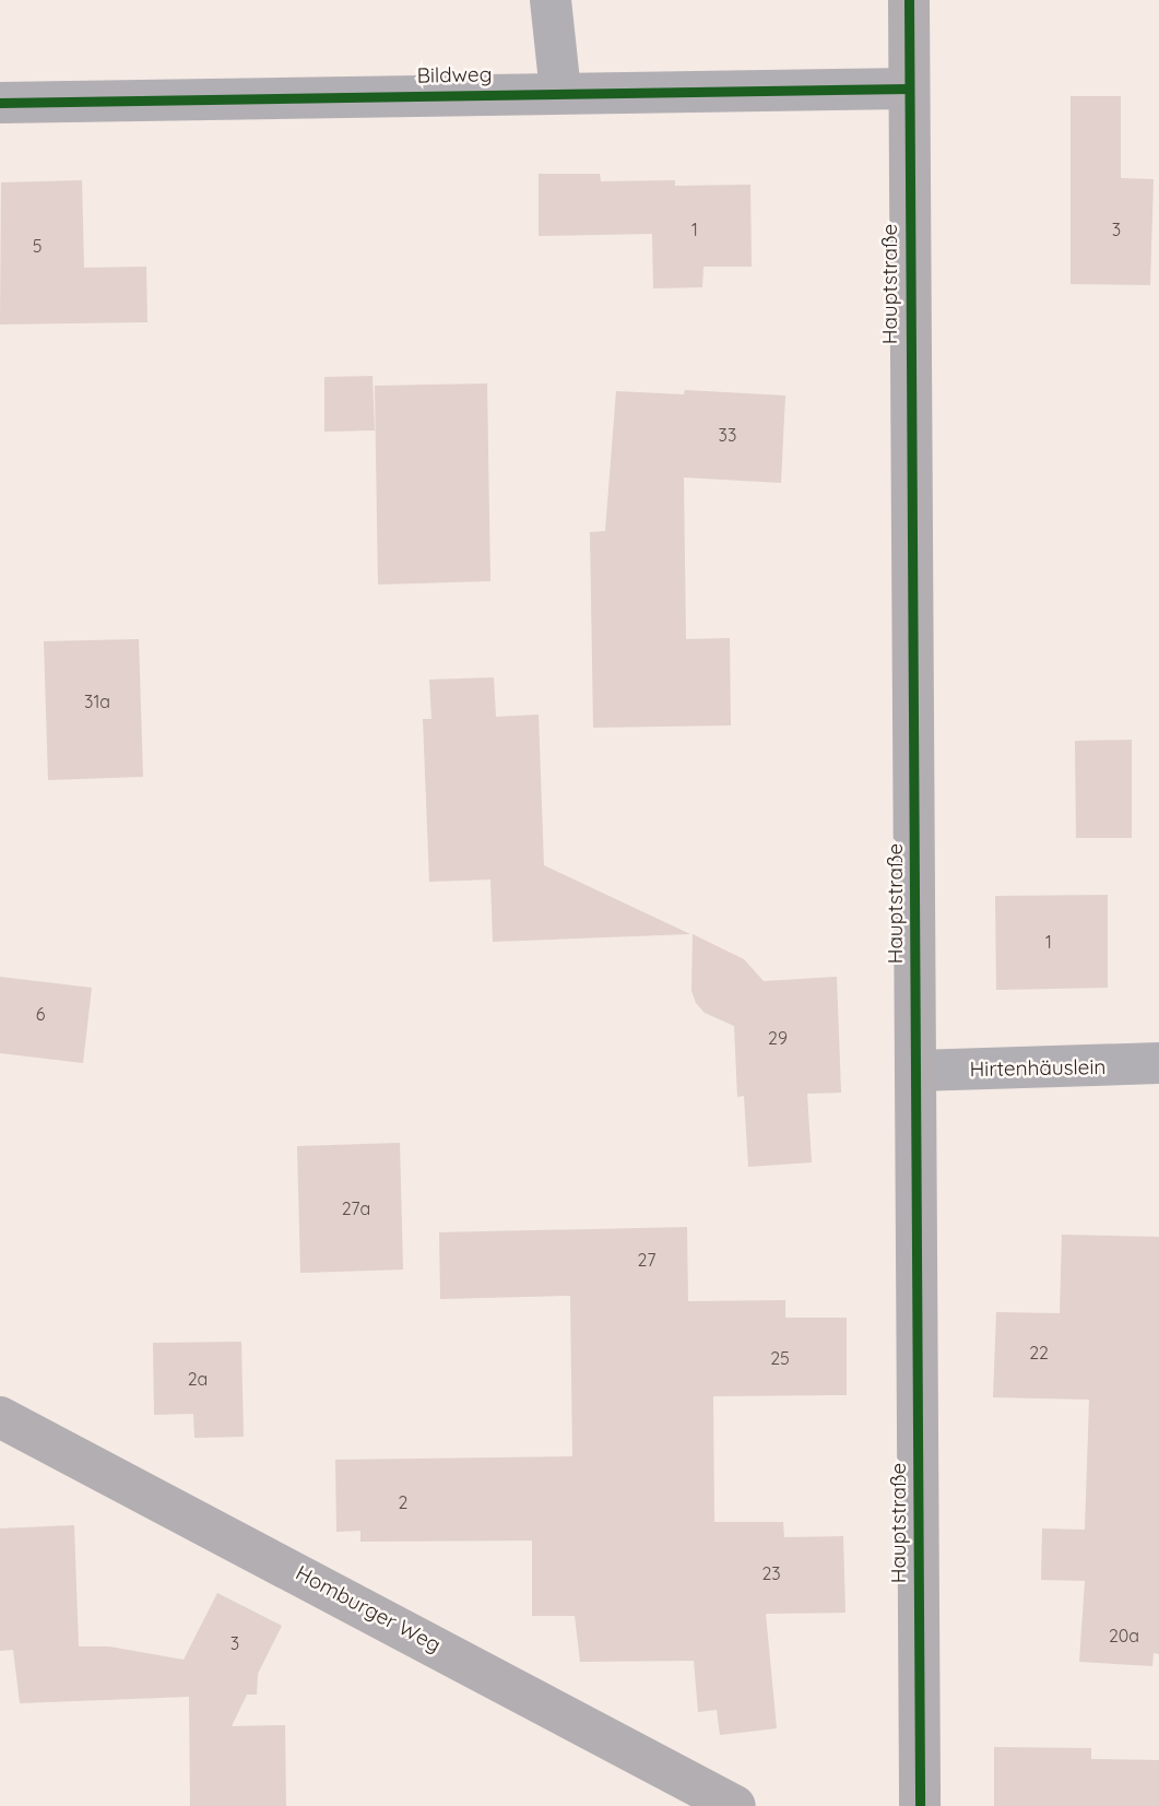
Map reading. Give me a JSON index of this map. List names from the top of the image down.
{
  "streets": {
    "street": [
      "Bildweg",
      "Hauptstraße",
      "Hirtenhäuslein",
      "Homburger Weg"
    ]
  },
  "crossings": [
    ["Bildweg", "Hauptstraße"],
    ["Hauptstraße", "Hirtenhäuslein"]
  ],
  "house_numbers": [
    "1",
    "3",
    "5",
    "33",
    "31a",
    "1",
    "6",
    "29",
    "27a",
    "27",
    "22",
    "25",
    "2a",
    "2",
    "23",
    "20a",
    "3"
  ]
}
